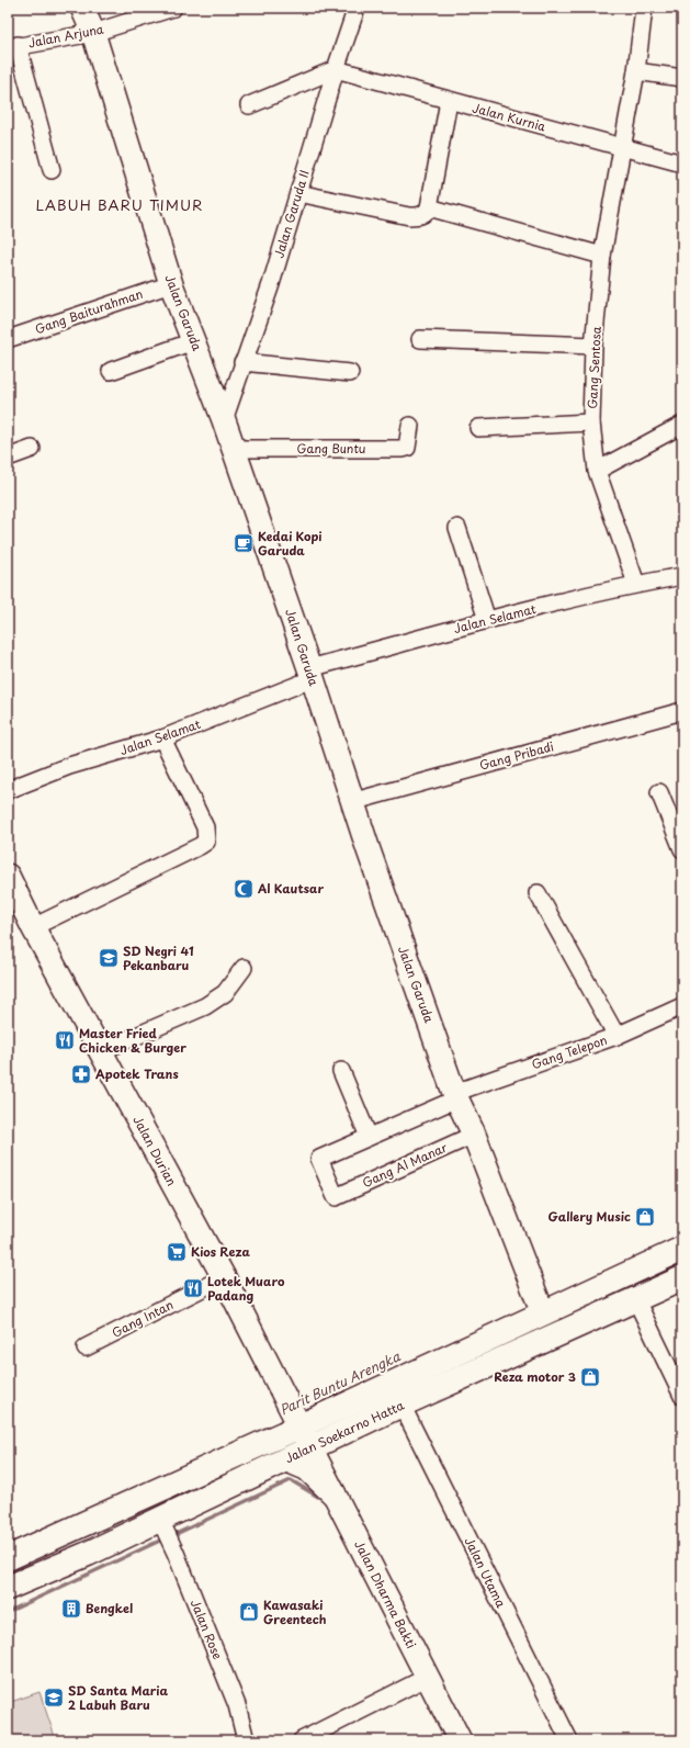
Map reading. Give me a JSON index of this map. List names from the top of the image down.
{
  "streets": {
    "main road": ["Jalan Soekarno Hatta"],
    "street": [
      "Jalan Arjuna",
      "Jalan Kurnia",
      "Jalan Garuda II",
      "Gang Baiturahman",
      "Jalan Garuda",
      "Gang Sentosa",
      "Gang Buntu",
      "Jalan Selamat",
      "Gang Pribadi",
      "Gang Telepon",
      "Jalan Durian",
      "Gang Al Manar",
      "Gang Intan",
      "Jalan Utama",
      "Jalan Dharma Bakti",
      "Jalan Rose"
    ]
  },
  "crossings": [
    ["Jalan Arjuna", "Jalan Garuda"],
    ["Jalan Kurnia", "Jalan Garuda II"],
    ["Jalan Kurnia", "Gang Sentosa"],
    ["Jalan Garuda II", "Jalan Garuda"],
    ["Gang Baiturahman", "Jalan Garuda"],
    ["Jalan Garuda", "Gang Buntu"],
    ["Jalan Garuda", "Jalan Selamat"],
    ["Jalan Garuda", "Gang Pribadi"],
    ["Jalan Garuda", "Gang Telepon"],
    ["Jalan Garuda", "Gang Al Manar"],
    ["Jalan Garuda", "Jalan Soekarno Hatta"],
    ["Gang Sentosa", "Jalan Selamat"],
    ["Gang Telepon", "Gang Al Manar"],
    ["Jalan Durian", "Gang Intan"],
    ["Jalan Durian", "Jalan Soekarno Hatta"],
    ["Jalan Durian", "Jalan Dharma Bakti"],
    ["Jalan Soekarno Hatta", "Jalan Utama"],
    ["Jalan Soekarno Hatta", "Jalan Dharma Bakti"],
    ["Jalan Soekarno Hatta", "Jalan Rose"]
  ],
  "districts": ["LABUH BARU TIMUR"],
  "water": ["Parit Buntu Arengka"],
  "places": {
    "cafe": ["Kedai Kopi Garuda"],
    "mosque": ["Al Kautsar"],
    "school or university": ["SD Negri 41 Pekanbaru", "SD Santa Maria 2 Labuh Baru"],
    "restaurant": ["Master Fried Chicken & Burger", "Lotek Muaro Padang"],
    "pharmacy": ["Apotek Trans"],
    "shop": ["Gallery Music", "Reza motor 3", "Kawasaki Greentech"],
    "supermarket": ["Kios Reza"],
    "building": ["Bengkel"]
  }
}
